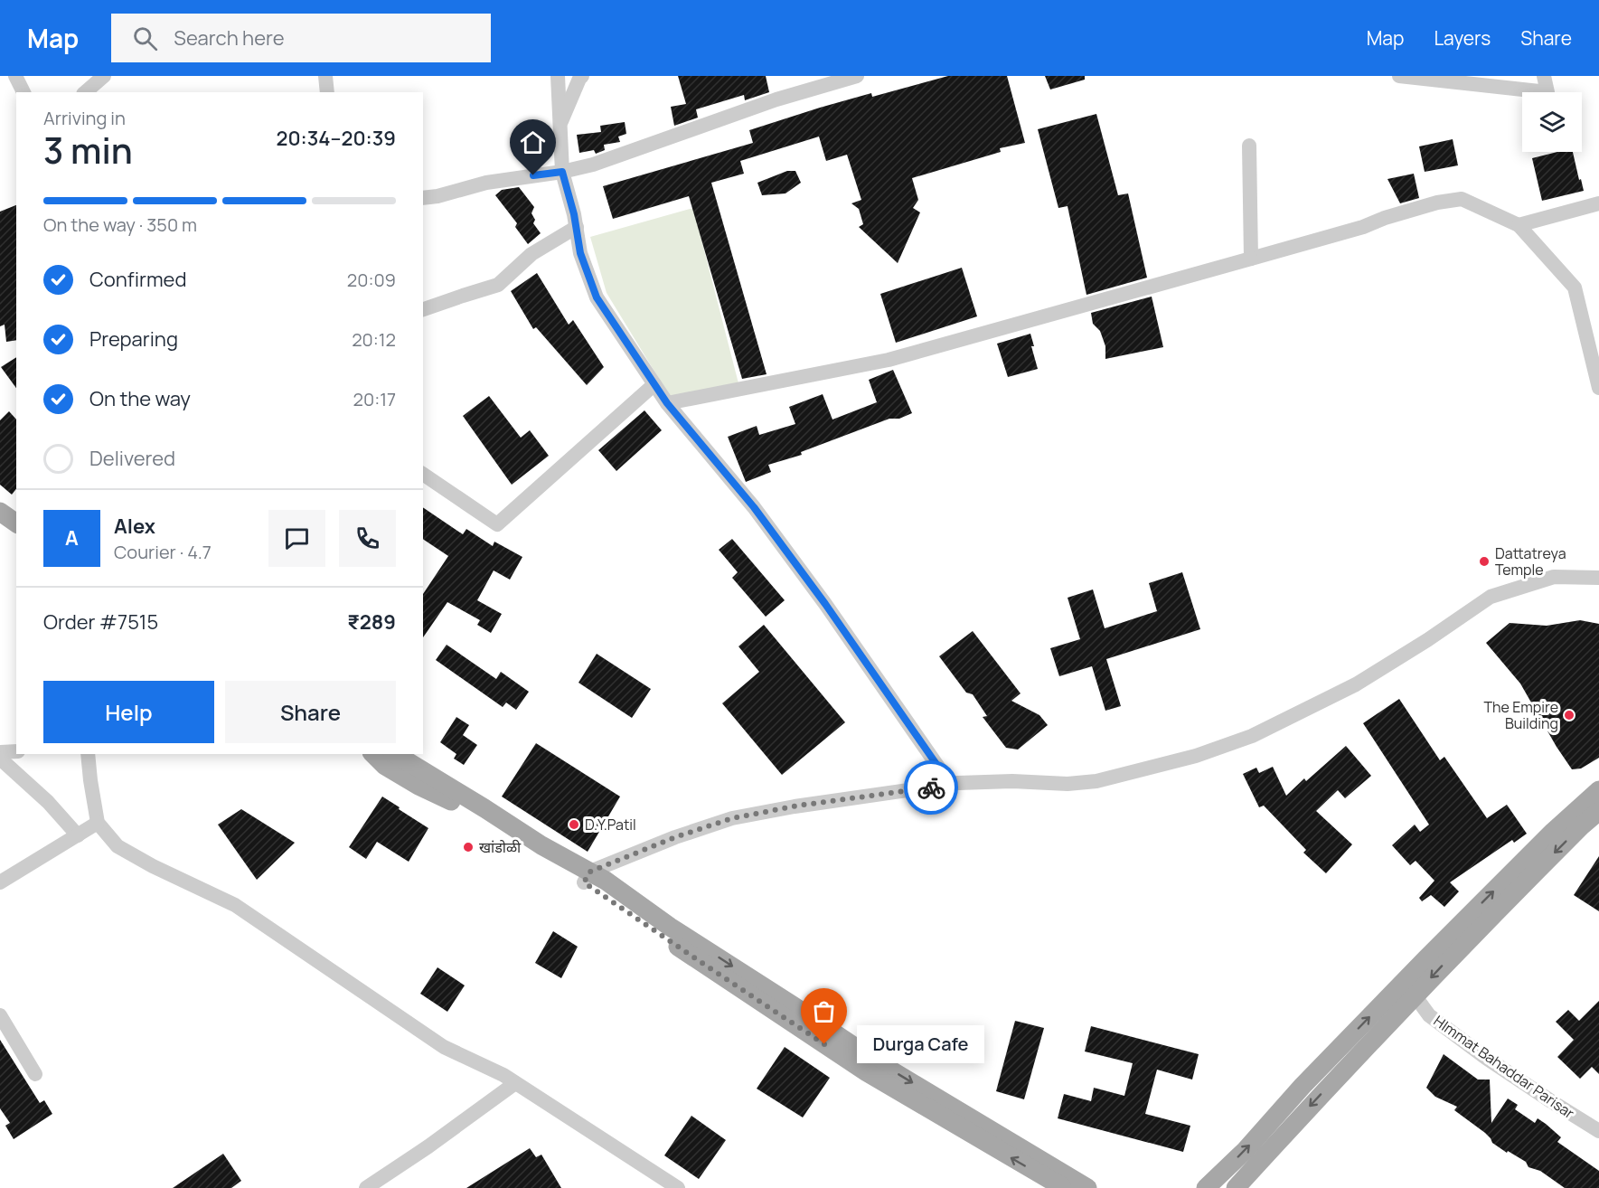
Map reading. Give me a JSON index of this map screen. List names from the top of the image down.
{
  "streets": {
    "street": ["HImmat Bahaddar Parisar"]
  },
  "places": [
    "Dattatreya Temple",
    "The Empire Building",
    "D.Y.Patil",
    "खांडोळी",
    "Durga Cafe"
  ],
  "page": {
    "header": "Map",
    "search": "Search here",
    "nav": ["Map", "Layers", "Share"],
    "heading": ["3 min", "Arriving in", "20:34–20:39"],
    "panel": [
      "Alex",
      "Courier · 4.7",
      "Order #7515",
      "₹289"
    ],
    "bar": "On the way · 350 m",
    "list": [
      ["Confirmed", "20:09"],
      ["Preparing", "20:12"],
      ["On the way", "20:17"],
      "Delivered"
    ],
    "round": "A",
    "buttons": ["Help", "Share"],
    "bubble": "Durga Cafe"
  }
}
